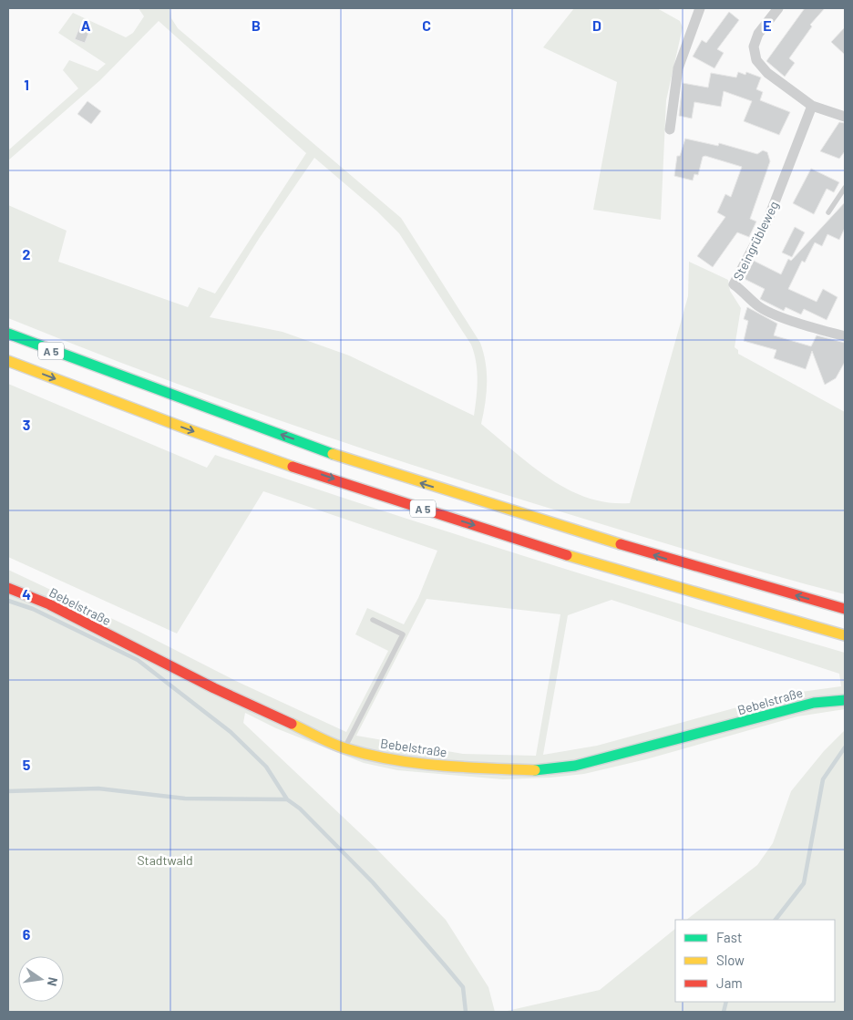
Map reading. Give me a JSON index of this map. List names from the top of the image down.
{
  "streets": {
    "main road": ["A 5", "Bebelstraße"],
    "street": ["Steingrübleweg"]
  },
  "parks": ["Stadtwald"],
  "legend": ["Fast", "Slow", "Jam"],
  "north": "right",
  "grid": {
    "columns": [
      "A",
      "B",
      "C",
      "D",
      "E"
    ],
    "rows": [
      "1",
      "2",
      "3",
      "4",
      "5",
      "6"
    ]
  }
}
